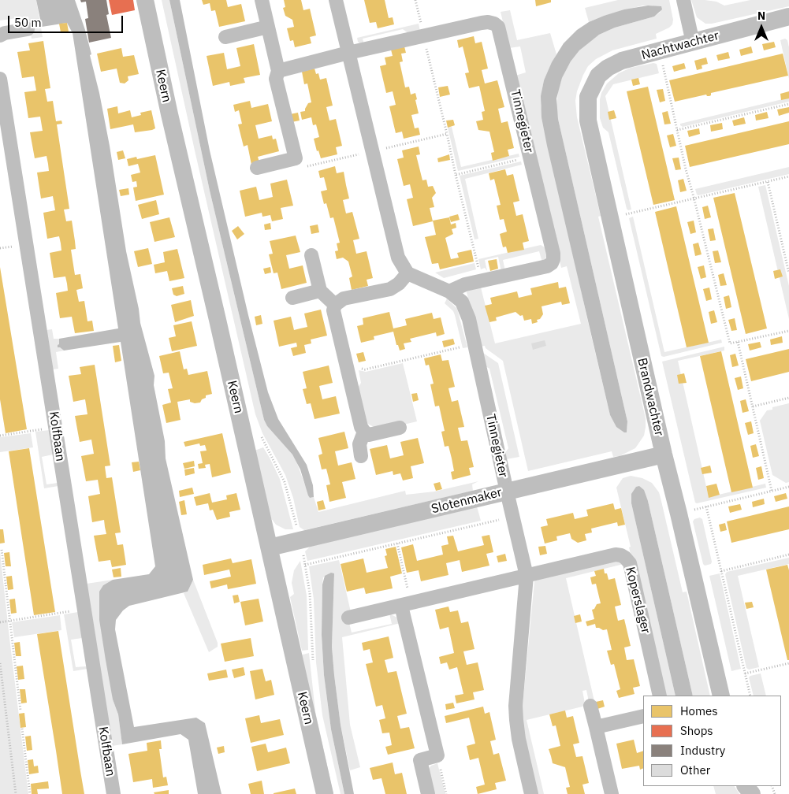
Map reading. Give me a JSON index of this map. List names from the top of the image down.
{
  "streets": {
    "street": [
      "Nachtwachter",
      "Keern",
      "Tinnegieter",
      "Brandwachter",
      "Kolfbaan",
      "Slotenmaker",
      "Koperslager"
    ]
  },
  "crossings": [
    ["Nachtwachter", "Brandwachter"],
    ["Keern", "Slotenmaker"],
    ["Tinnegieter", "Slotenmaker"],
    ["Brandwachter", "Slotenmaker"]
  ],
  "legend": [
    "Homes",
    "Shops",
    "Industry",
    "Other"
  ],
  "scale_bar": "50 m",
  "north": "top"
}
